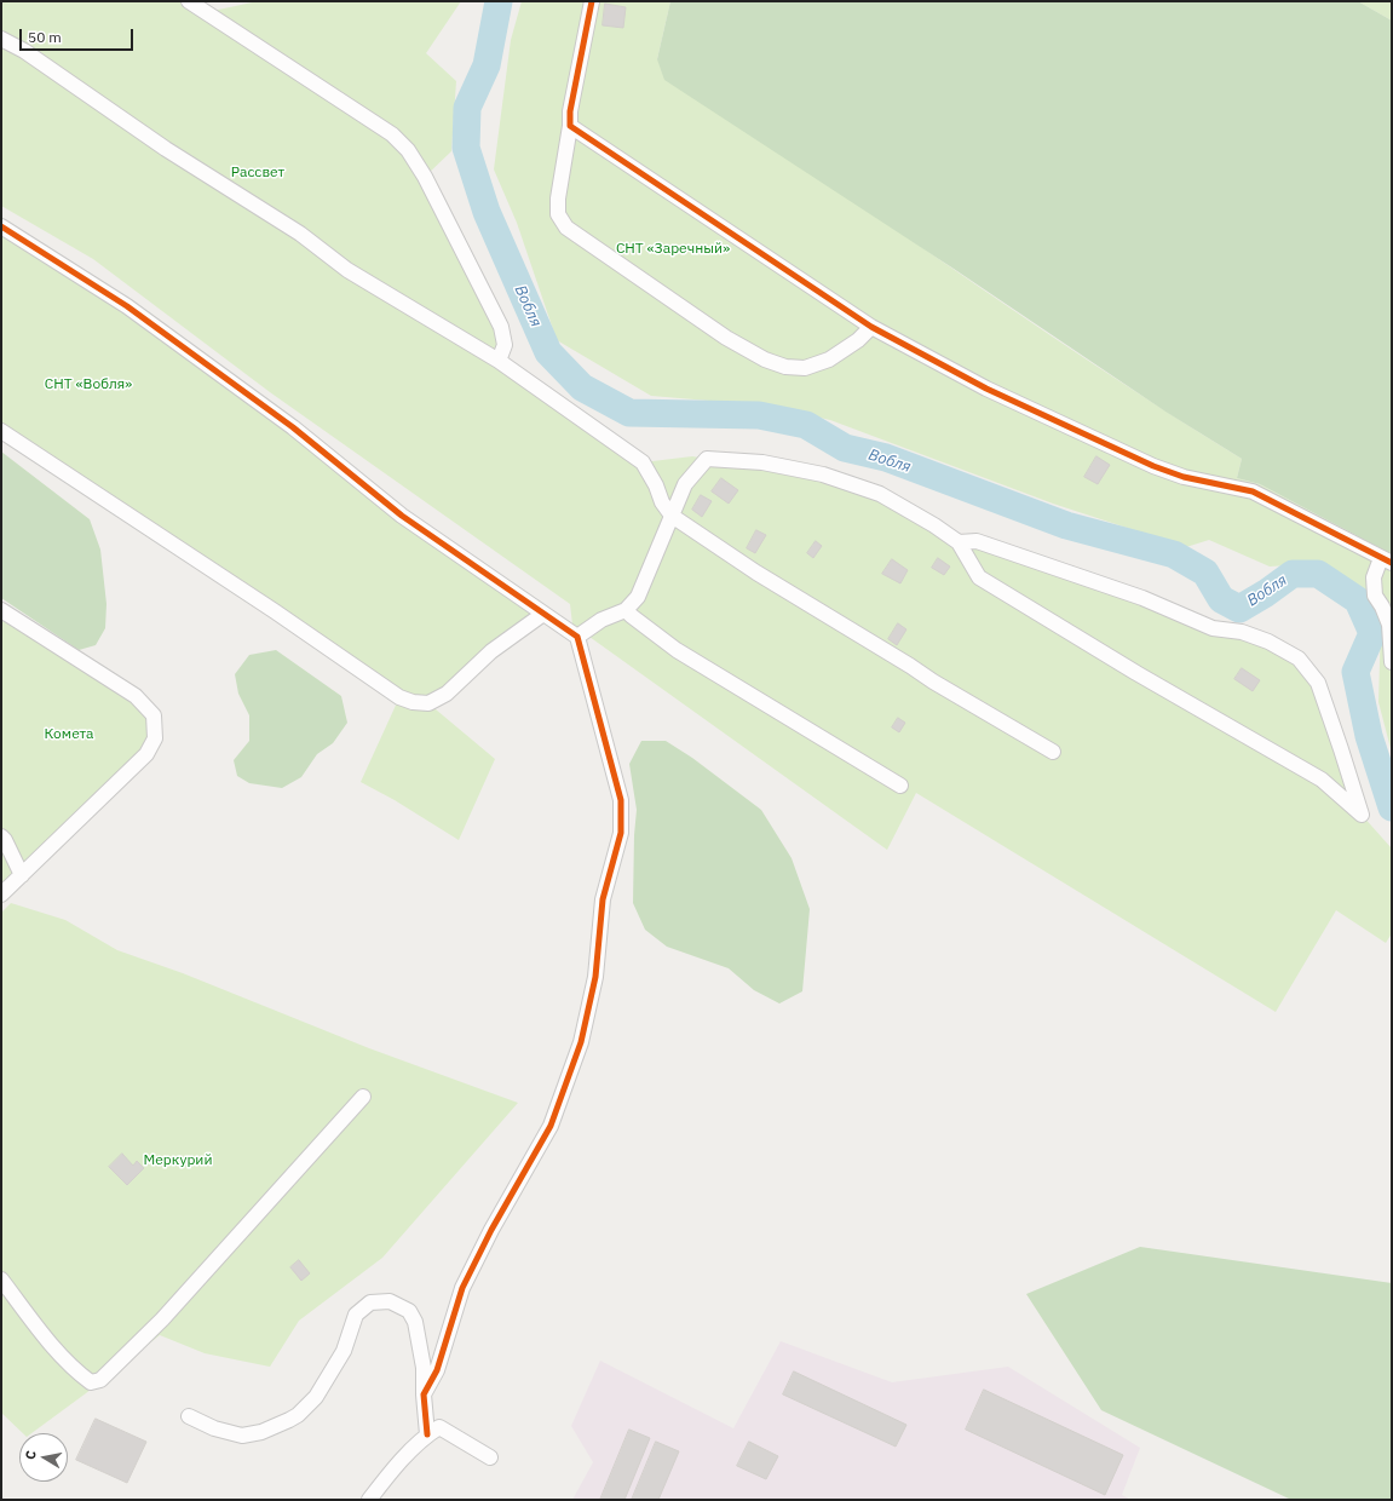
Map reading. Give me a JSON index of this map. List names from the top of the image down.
{
  "water": ["Вобля"],
  "parks": [
    "Рассвет",
    "СНТ «Заречный»",
    "СНТ «Вобля»",
    "Комета",
    "Меркурий"
  ],
  "scale_bar": "50 m",
  "north": "left"
}
